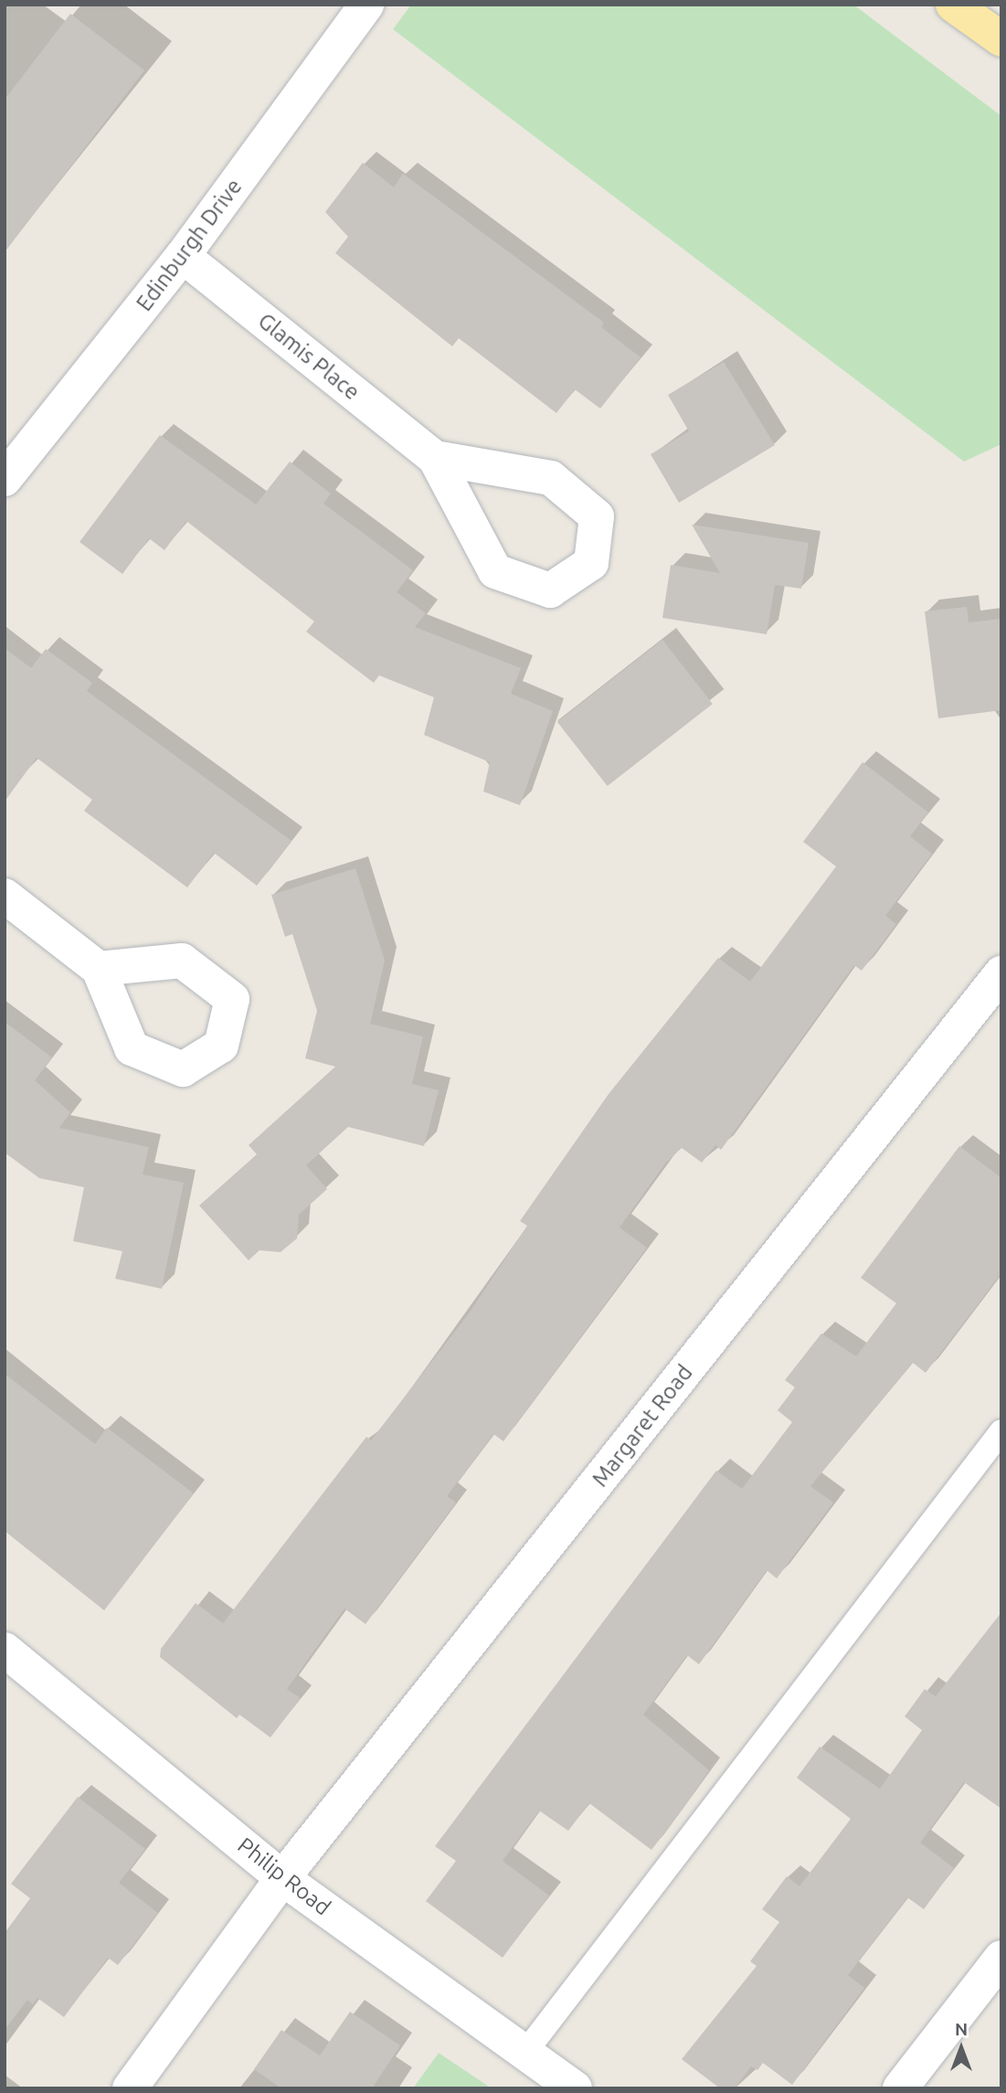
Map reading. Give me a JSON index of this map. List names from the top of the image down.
{
  "streets": {
    "street": [
      "Edinburgh Drive",
      "Glamis Place",
      "Margaret Road",
      "Philip Road"
    ]
  },
  "crossings": [
    ["Edinburgh Drive", "Glamis Place"],
    ["Margaret Road", "Philip Road"]
  ],
  "north": "top"
}
